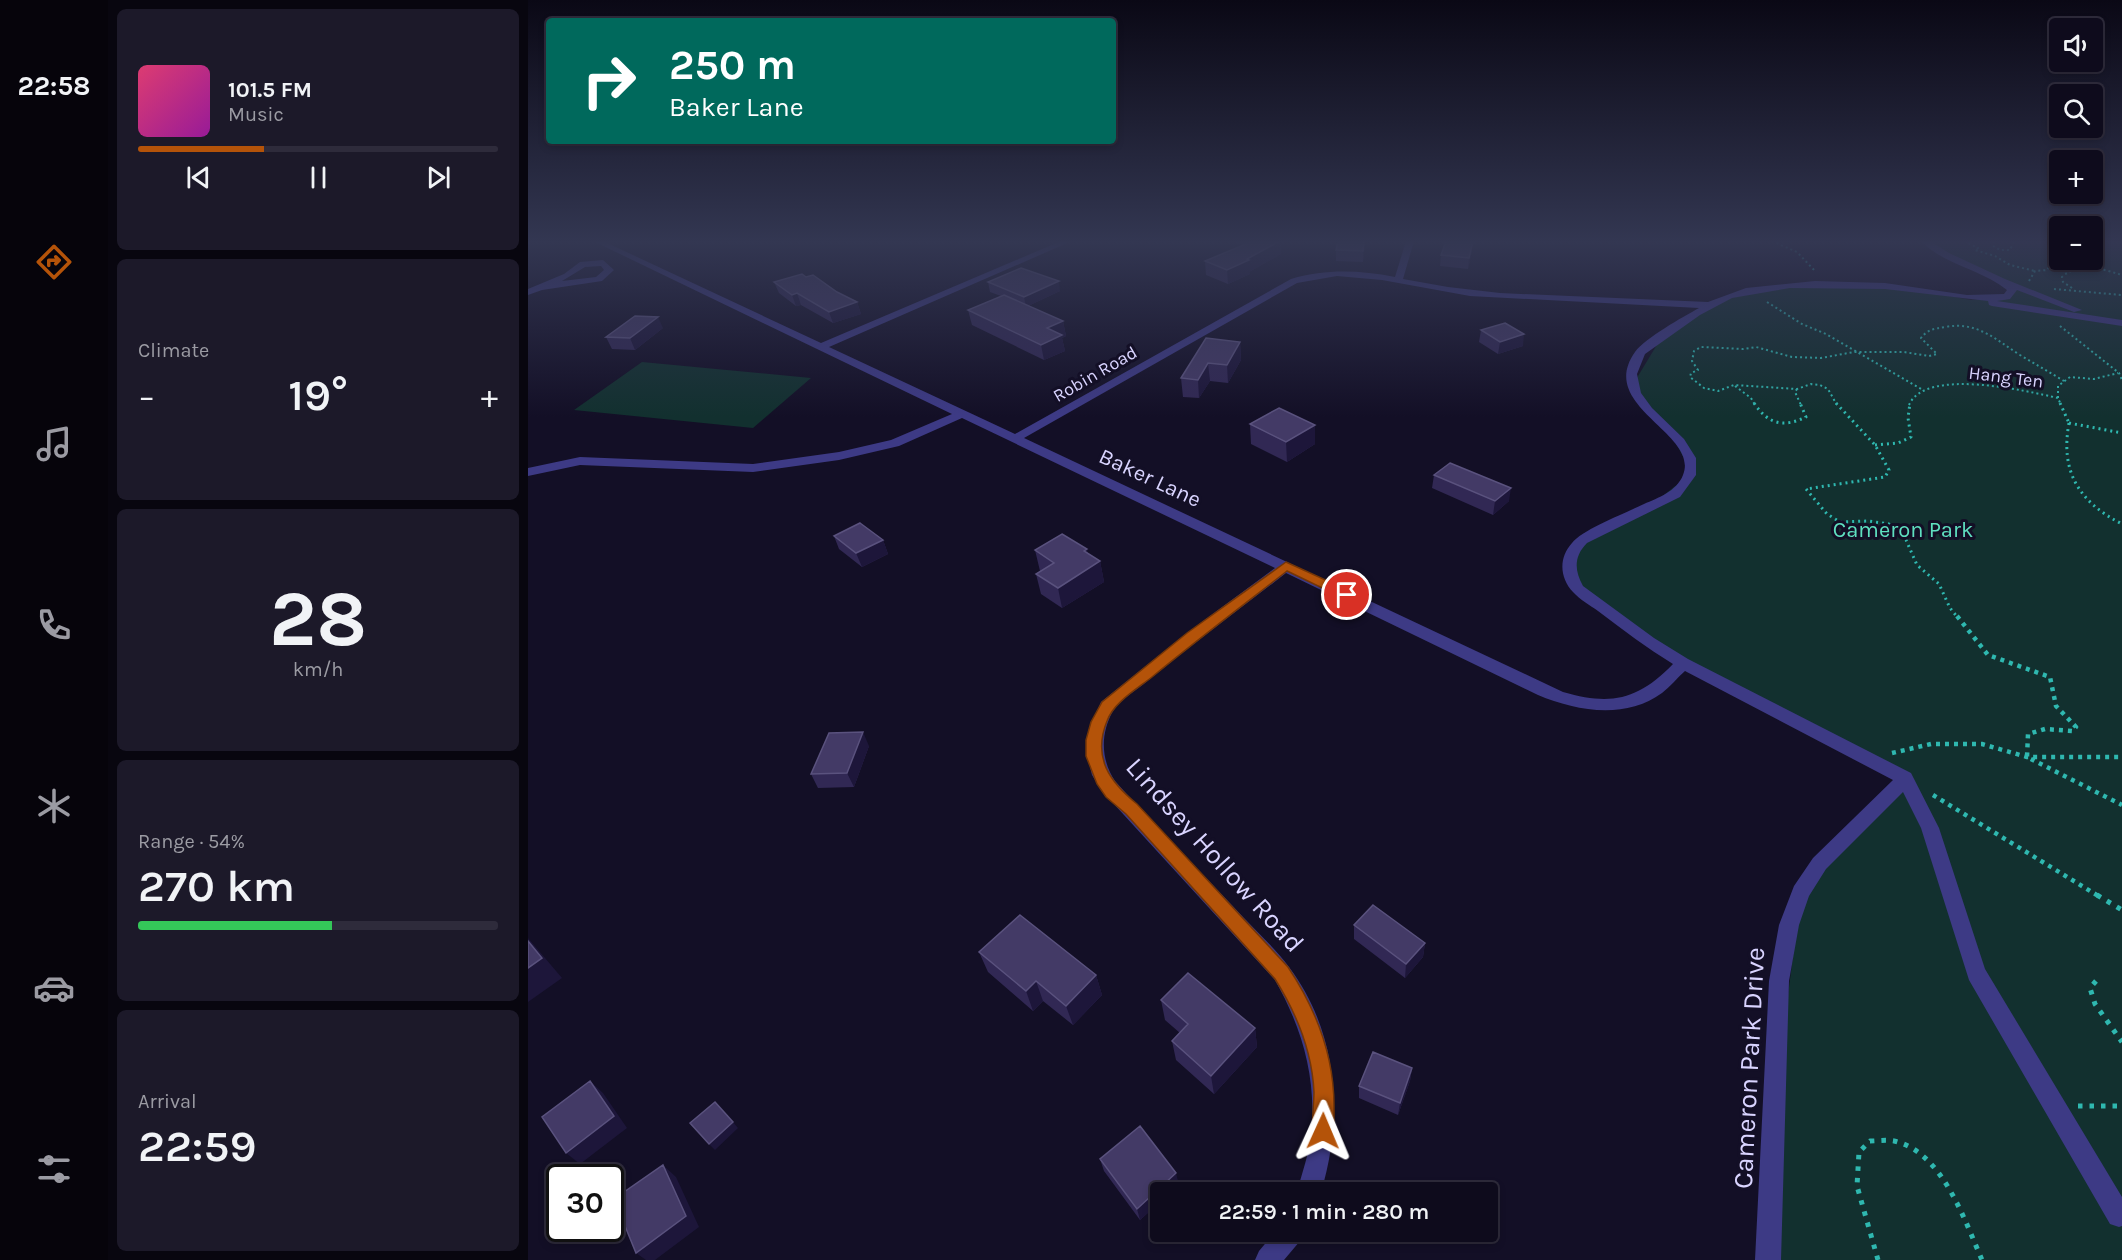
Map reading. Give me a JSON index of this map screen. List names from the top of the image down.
{
  "streets": {
    "street": [
      "Robin Road",
      "Baker Lane",
      "Lindsey Hollow Road",
      "Cameron Park Drive"
    ],
    "path": ["Hang Ten"]
  },
  "crossings": [
    ["Robin Road", "Baker Lane"],
    ["Baker Lane", "Lindsey Hollow Road"]
  ],
  "parks": ["Cameron Park"],
  "page": {
    "tabs": "22:58",
    "map_buttons": ["+", "−"],
    "turn": ["250 m", "Baker Lane"],
    "song": ["101.5 FM", "Music"],
    "tile": [
      "Climate",
      ["28", "km/h"],
      ["Range · 54%", "270 km"],
      ["Arrival", "22:59"]
    ],
    "heat": ["−", "19°", "+"],
    "limit": "30",
    "trip": "22:59 · 1 min · 280 m"
  }
}
